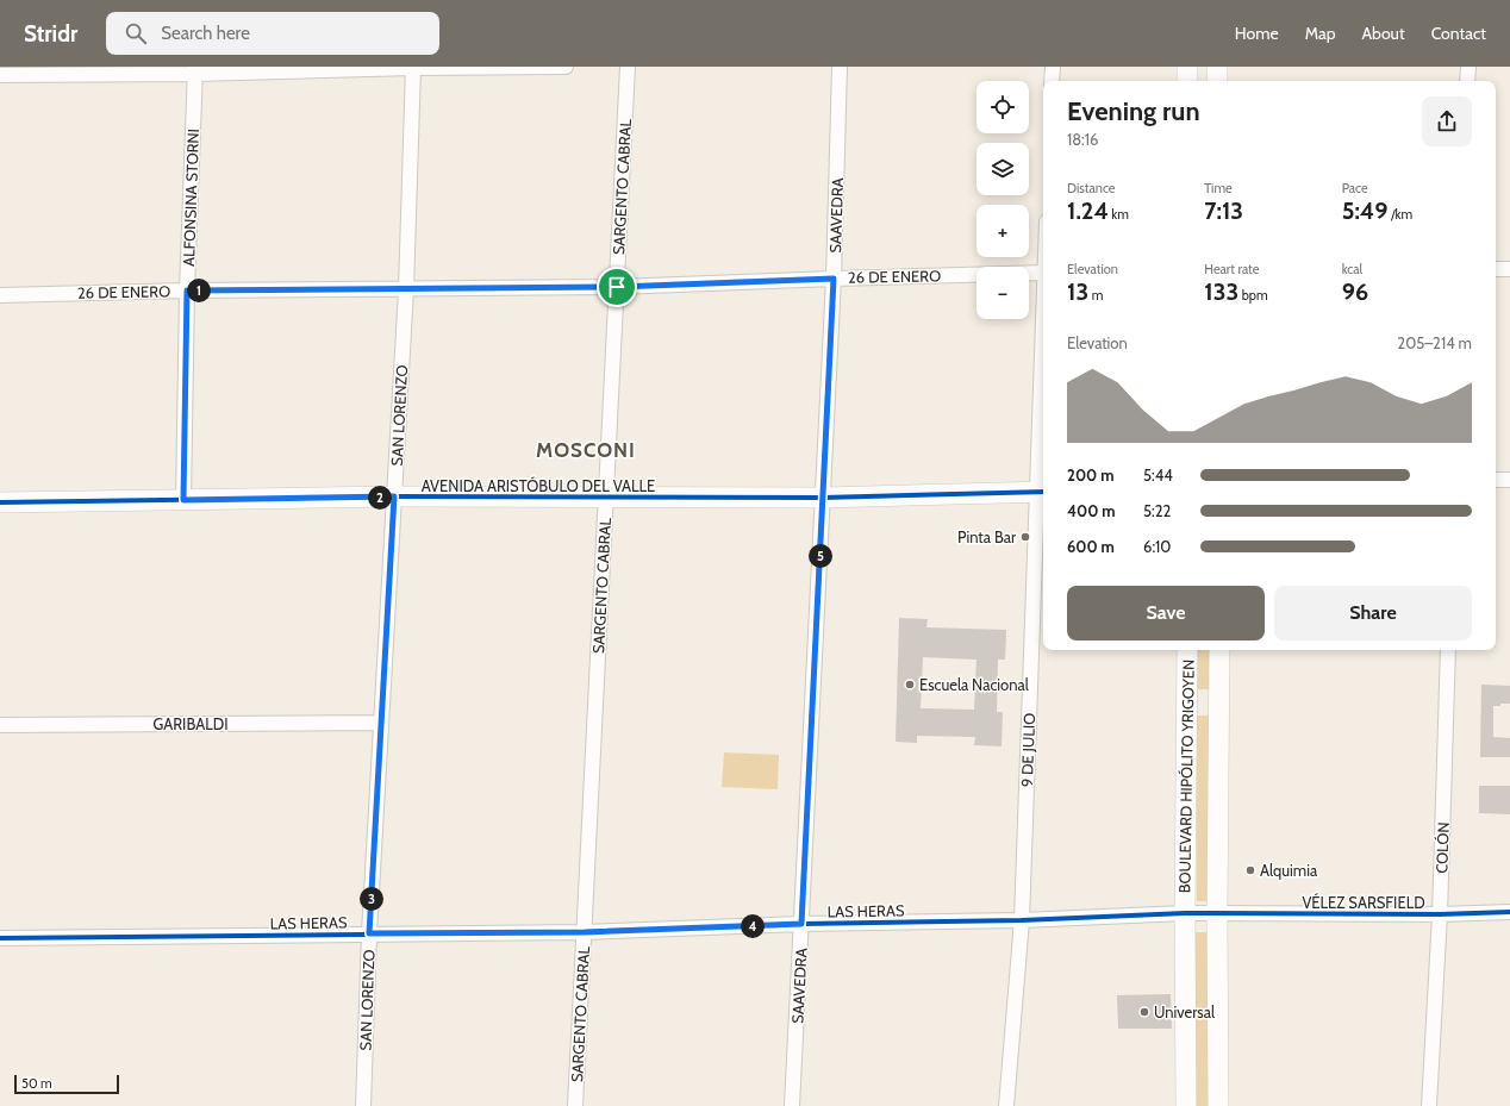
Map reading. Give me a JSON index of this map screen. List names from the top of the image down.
{
  "streets": {
    "street": [
      "SARGENTO CABRAL",
      "ALFONSINA STORNI",
      "SAAVEDRA",
      "26 DE ENERO",
      "SAN LORENZO",
      "AVENIDA ARISTÓBULO DEL VALLE",
      "GARIBALDI",
      "9 DE JULIO",
      "BOULEVARD HIPÓLITO YRIGOYEN",
      "COLÓN",
      "VÉLEZ SARSFIELD",
      "LAS HERAS"
    ]
  },
  "crossings": [
    ["SARGENTO CABRAL", "26 DE ENERO"],
    ["SARGENTO CABRAL", "AVENIDA ARISTÓBULO DEL VALLE"],
    ["SARGENTO CABRAL", "LAS HERAS"],
    ["ALFONSINA STORNI", "26 DE ENERO"],
    ["ALFONSINA STORNI", "AVENIDA ARISTÓBULO DEL VALLE"],
    ["SAAVEDRA", "26 DE ENERO"],
    ["SAAVEDRA", "AVENIDA ARISTÓBULO DEL VALLE"],
    ["SAAVEDRA", "LAS HERAS"],
    ["26 DE ENERO", "SAN LORENZO"],
    ["SAN LORENZO", "AVENIDA ARISTÓBULO DEL VALLE"],
    ["SAN LORENZO", "GARIBALDI"],
    ["SAN LORENZO", "LAS HERAS"],
    ["AVENIDA ARISTÓBULO DEL VALLE", "9 DE JULIO"],
    ["9 DE JULIO", "LAS HERAS"],
    ["BOULEVARD HIPÓLITO YRIGOYEN", "VÉLEZ SARSFIELD"],
    ["BOULEVARD HIPÓLITO YRIGOYEN", "LAS HERAS"],
    ["COLÓN", "VÉLEZ SARSFIELD"],
    ["VÉLEZ SARSFIELD", "LAS HERAS"]
  ],
  "districts": ["MOSCONI"],
  "places": [
    "Pinta Bar",
    "Escuela Nacional",
    "Alquimia",
    "Universal"
  ],
  "scale_bar": "50 m",
  "page": {
    "header": "Stridr",
    "search": "Search here",
    "nav": [
      "Home",
      "Map",
      "About",
      "Contact"
    ],
    "map_buttons": ["+", "−"],
    "heading": ["Evening run", "18:16"],
    "stats": [
      ["Distance", "1.24 km"],
      ["Time", "7:13"],
      ["Pace", "5:49 /km"],
      ["Elevation", "13 m"],
      ["Heart rate", "133 bpm"],
      ["kcal", "96"]
    ],
    "pins": [
      "1",
      "2",
      "5",
      "3",
      "4"
    ],
    "chart": ["Elevation", "205–214 m"],
    "list": [
      {
        "name": "200 m",
        "note": "5:44"
      },
      {
        "name": "400 m",
        "note": "5:22"
      },
      {
        "name": "600 m",
        "note": "6:10"
      }
    ],
    "buttons": ["Save", "Share"],
    "scale": "50 m"
  }
}
